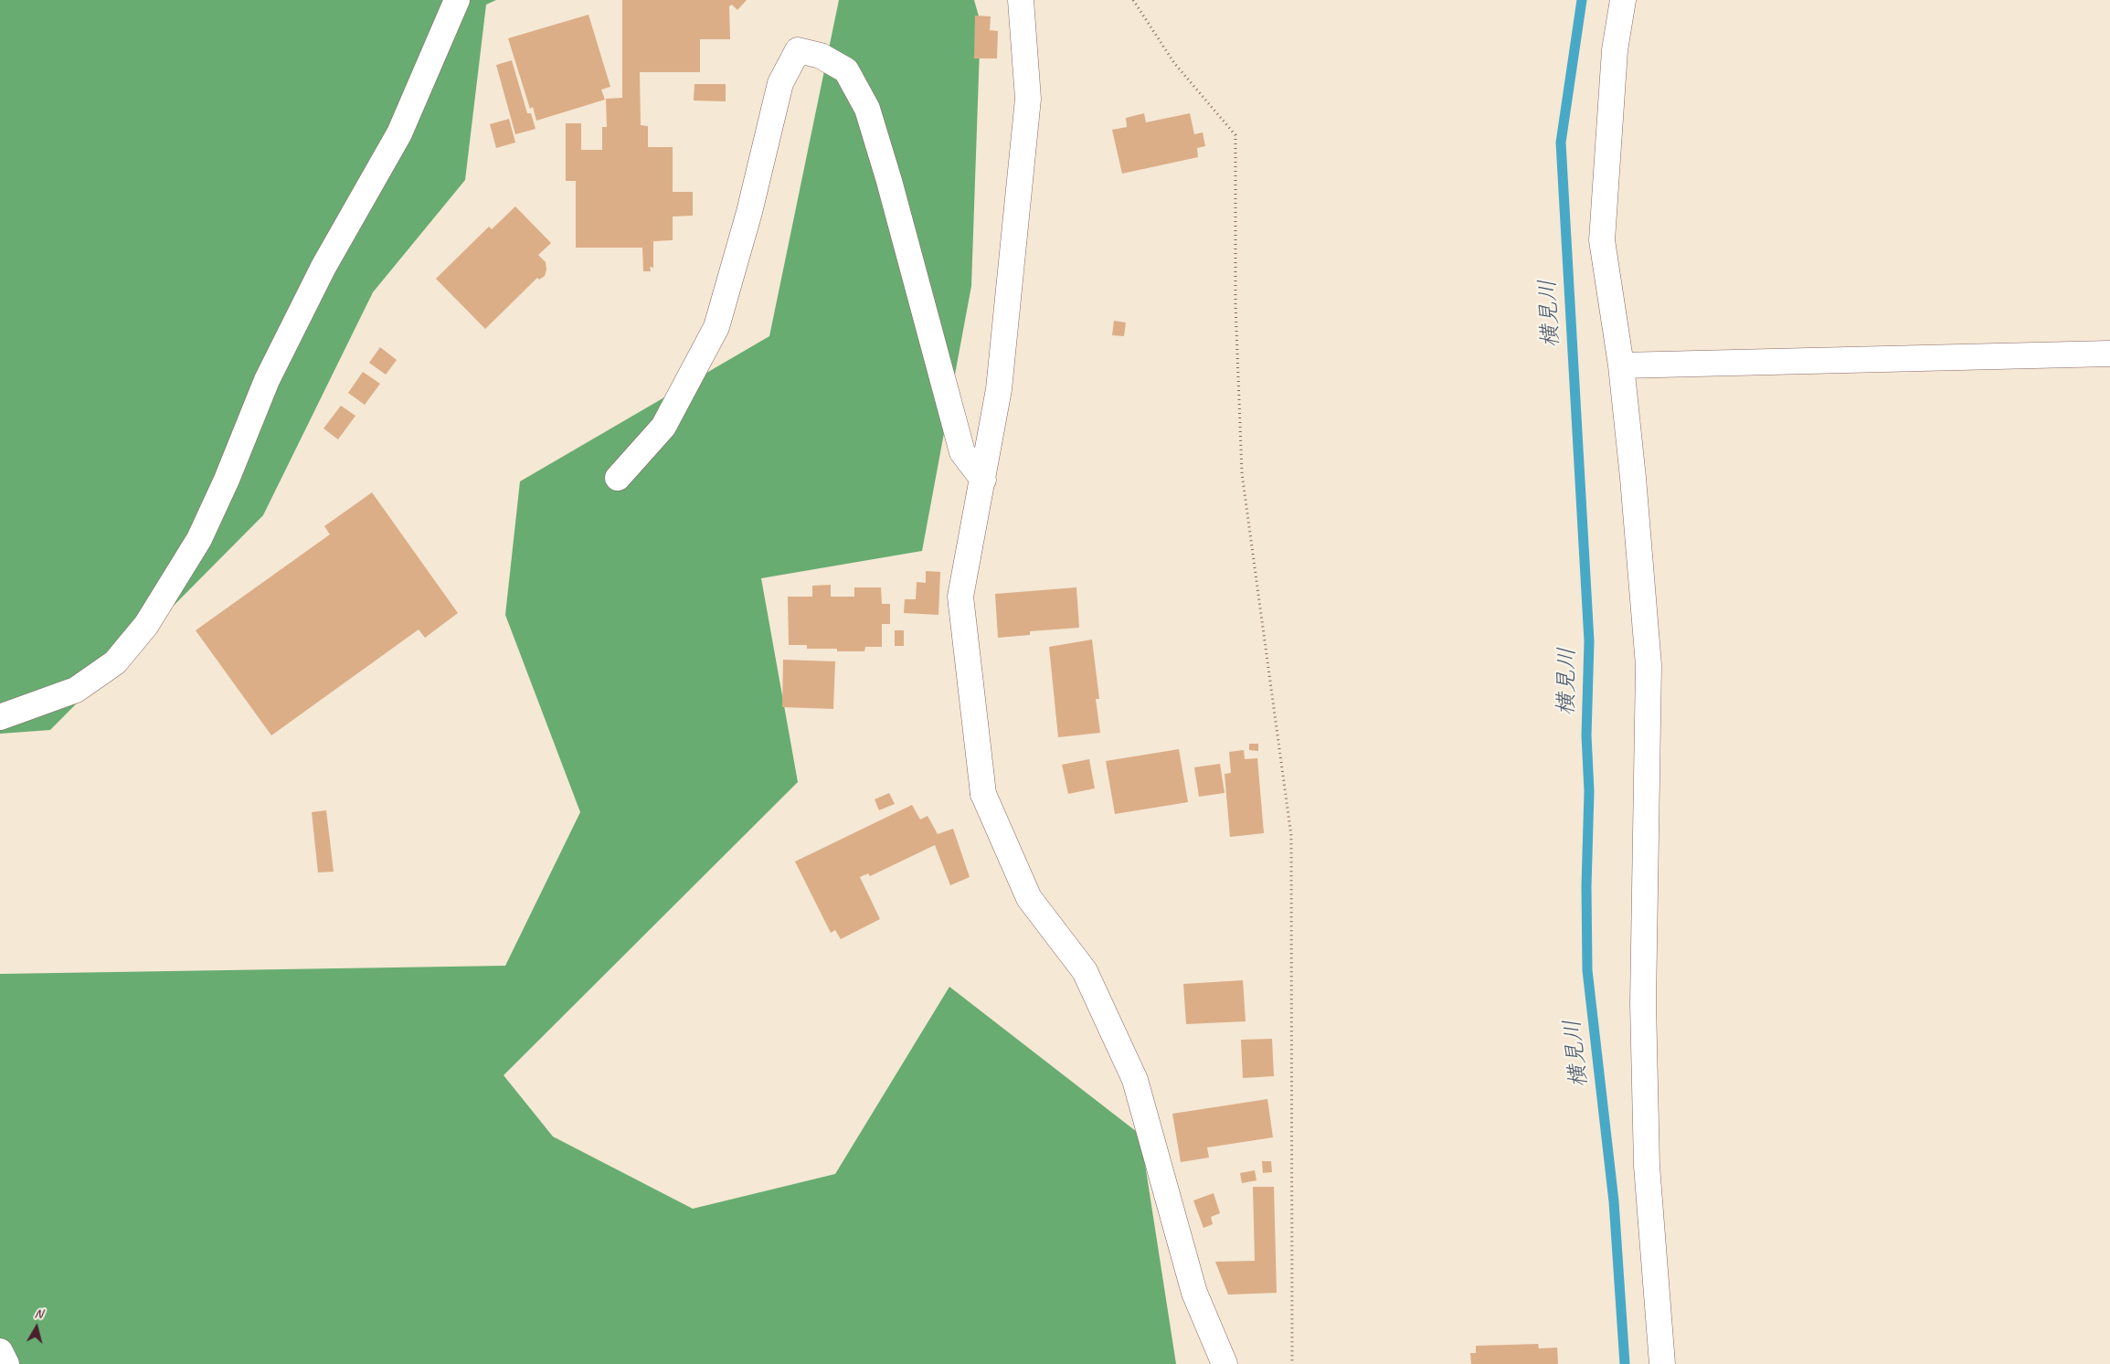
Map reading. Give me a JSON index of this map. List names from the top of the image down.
{
  "water": ["横見川"],
  "north": "top"
}
